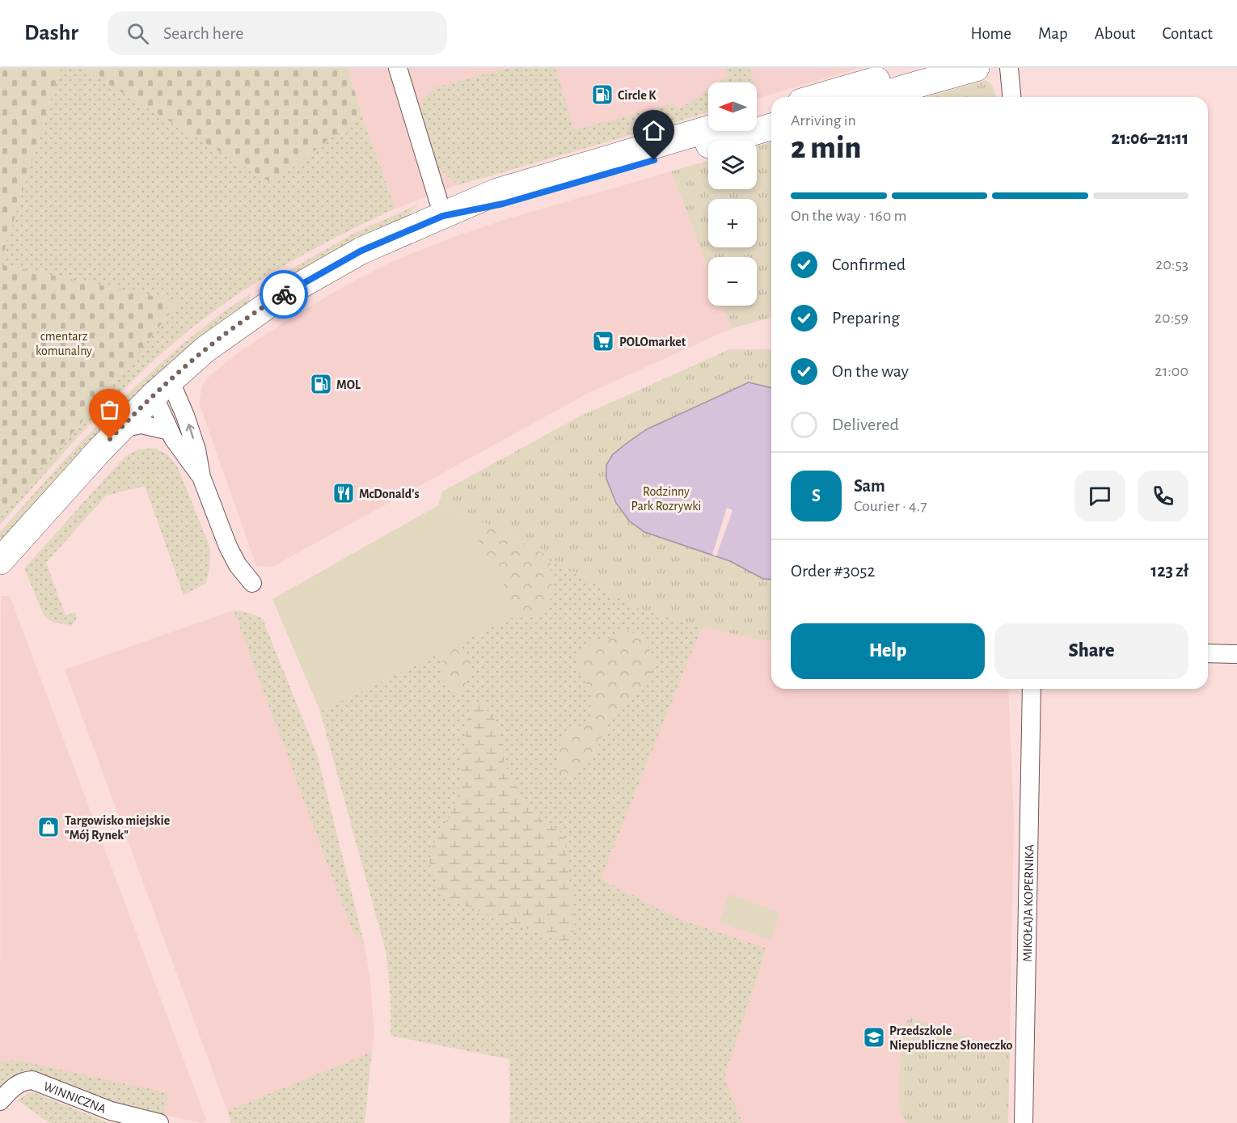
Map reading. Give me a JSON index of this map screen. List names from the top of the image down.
{
  "streets": {
    "street": ["MIKOŁAJA KOPERNIKA", "WINNICZNA"]
  },
  "parks": ["cmentarz komunalny", "Rodzinny Park Rozrywki"],
  "places": {
    "fuel station": ["Circle K", "MOL"],
    "supermarket": ["POLOmarket"],
    "restaurant": ["McDonald's"],
    "shop": ["Targowisko miejskie \"Mój Rynek\""],
    "school or university": ["Przedszkole Niepubliczne Słoneczko"]
  },
  "north": "left",
  "page": {
    "header": "Dashr",
    "search": "Search here",
    "nav": [
      "Home",
      "Map",
      "About",
      "Contact"
    ],
    "map_buttons": ["+", "−"],
    "heading": ["2 min", "Arriving in", "21:06–21:11"],
    "panel": [
      "Sam",
      "Courier · 4.7",
      "Order #3052",
      "123 zł"
    ],
    "bar": "On the way · 160 m",
    "list": [
      ["Confirmed", "20:53"],
      ["Preparing", "20:59"],
      ["On the way", "21:00"],
      "Delivered"
    ],
    "round": "S",
    "buttons": ["Help", "Share"]
  }
}
